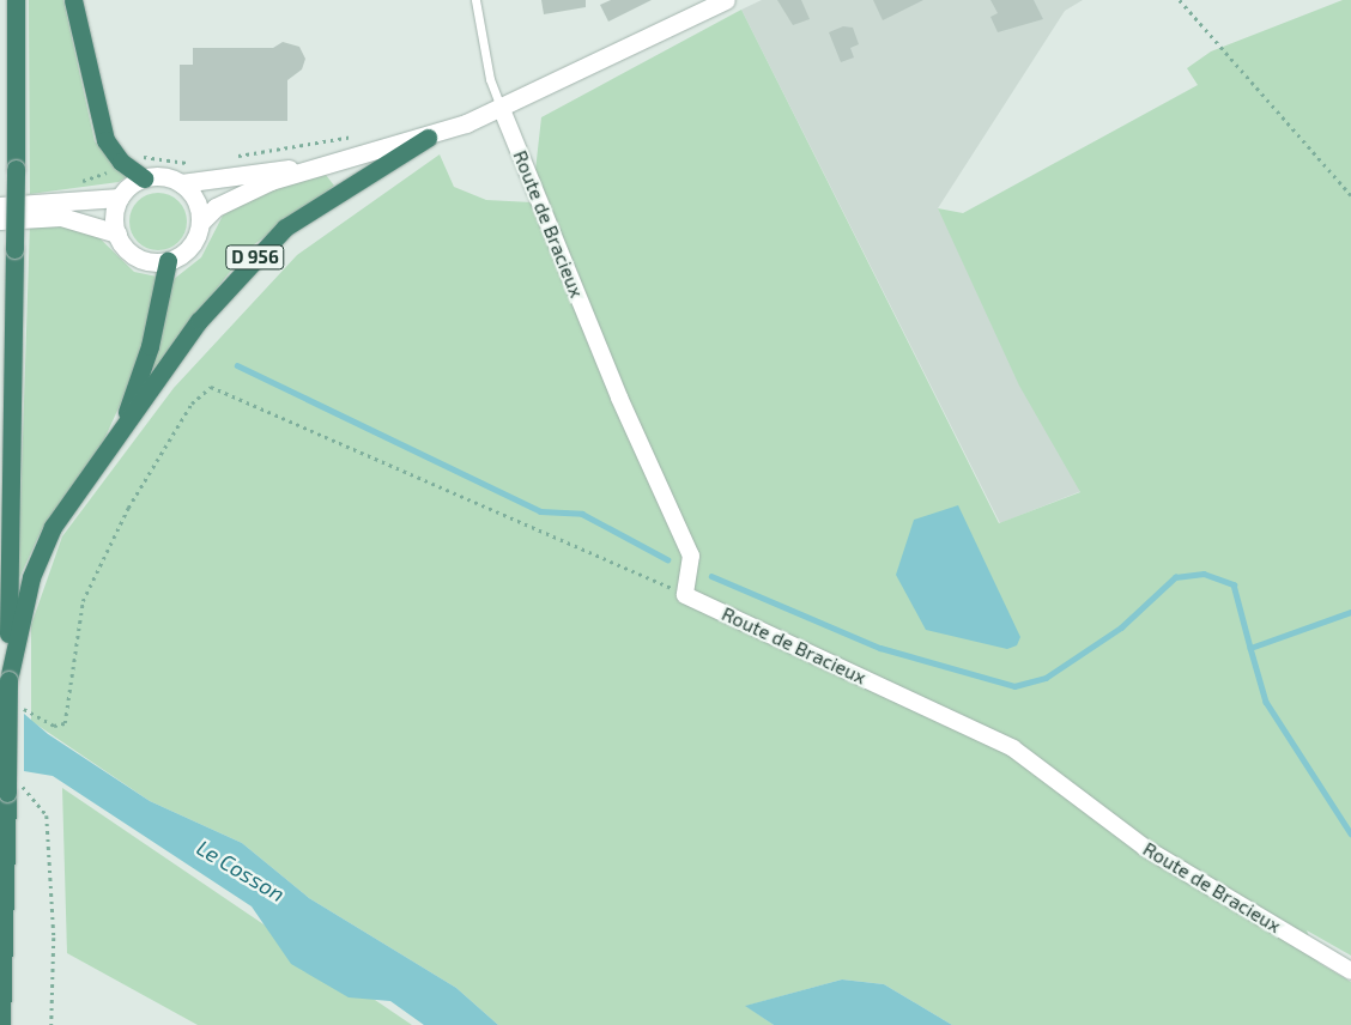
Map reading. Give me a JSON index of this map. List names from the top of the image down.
{
  "streets": {
    "highway": ["D 956"],
    "street": ["Route de Bracieux"]
  },
  "water": ["Le Cosson"]
}
